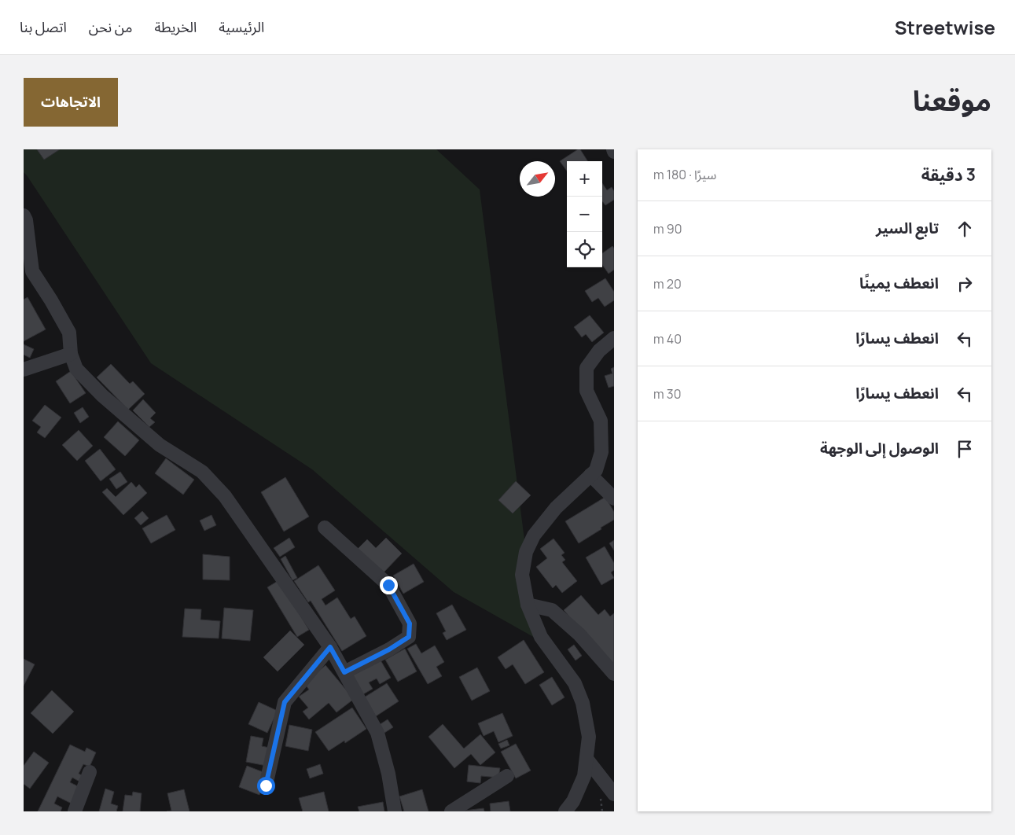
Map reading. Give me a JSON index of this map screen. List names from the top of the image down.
{
  "north": "top right",
  "page": {
    "header": "Streetwise",
    "nav": [
      "الرئيسية",
      "الخريطة",
      "من نحن",
      "اتصل بنا"
    ],
    "title": "موقعنا",
    "buttons": "الاتجاهات",
    "heading": ["3 دقيقة", "سيرًا · 180 m"],
    "map_buttons": ["+", "−"],
    "list": [
      ["تابع السير", "90 m"],
      ["انعطف يمينًا", "20 m"],
      ["انعطف يسارًا", "40 m"],
      ["انعطف يسارًا", "30 m"],
      "الوصول إلى الوجهة"
    ]
  }
}
